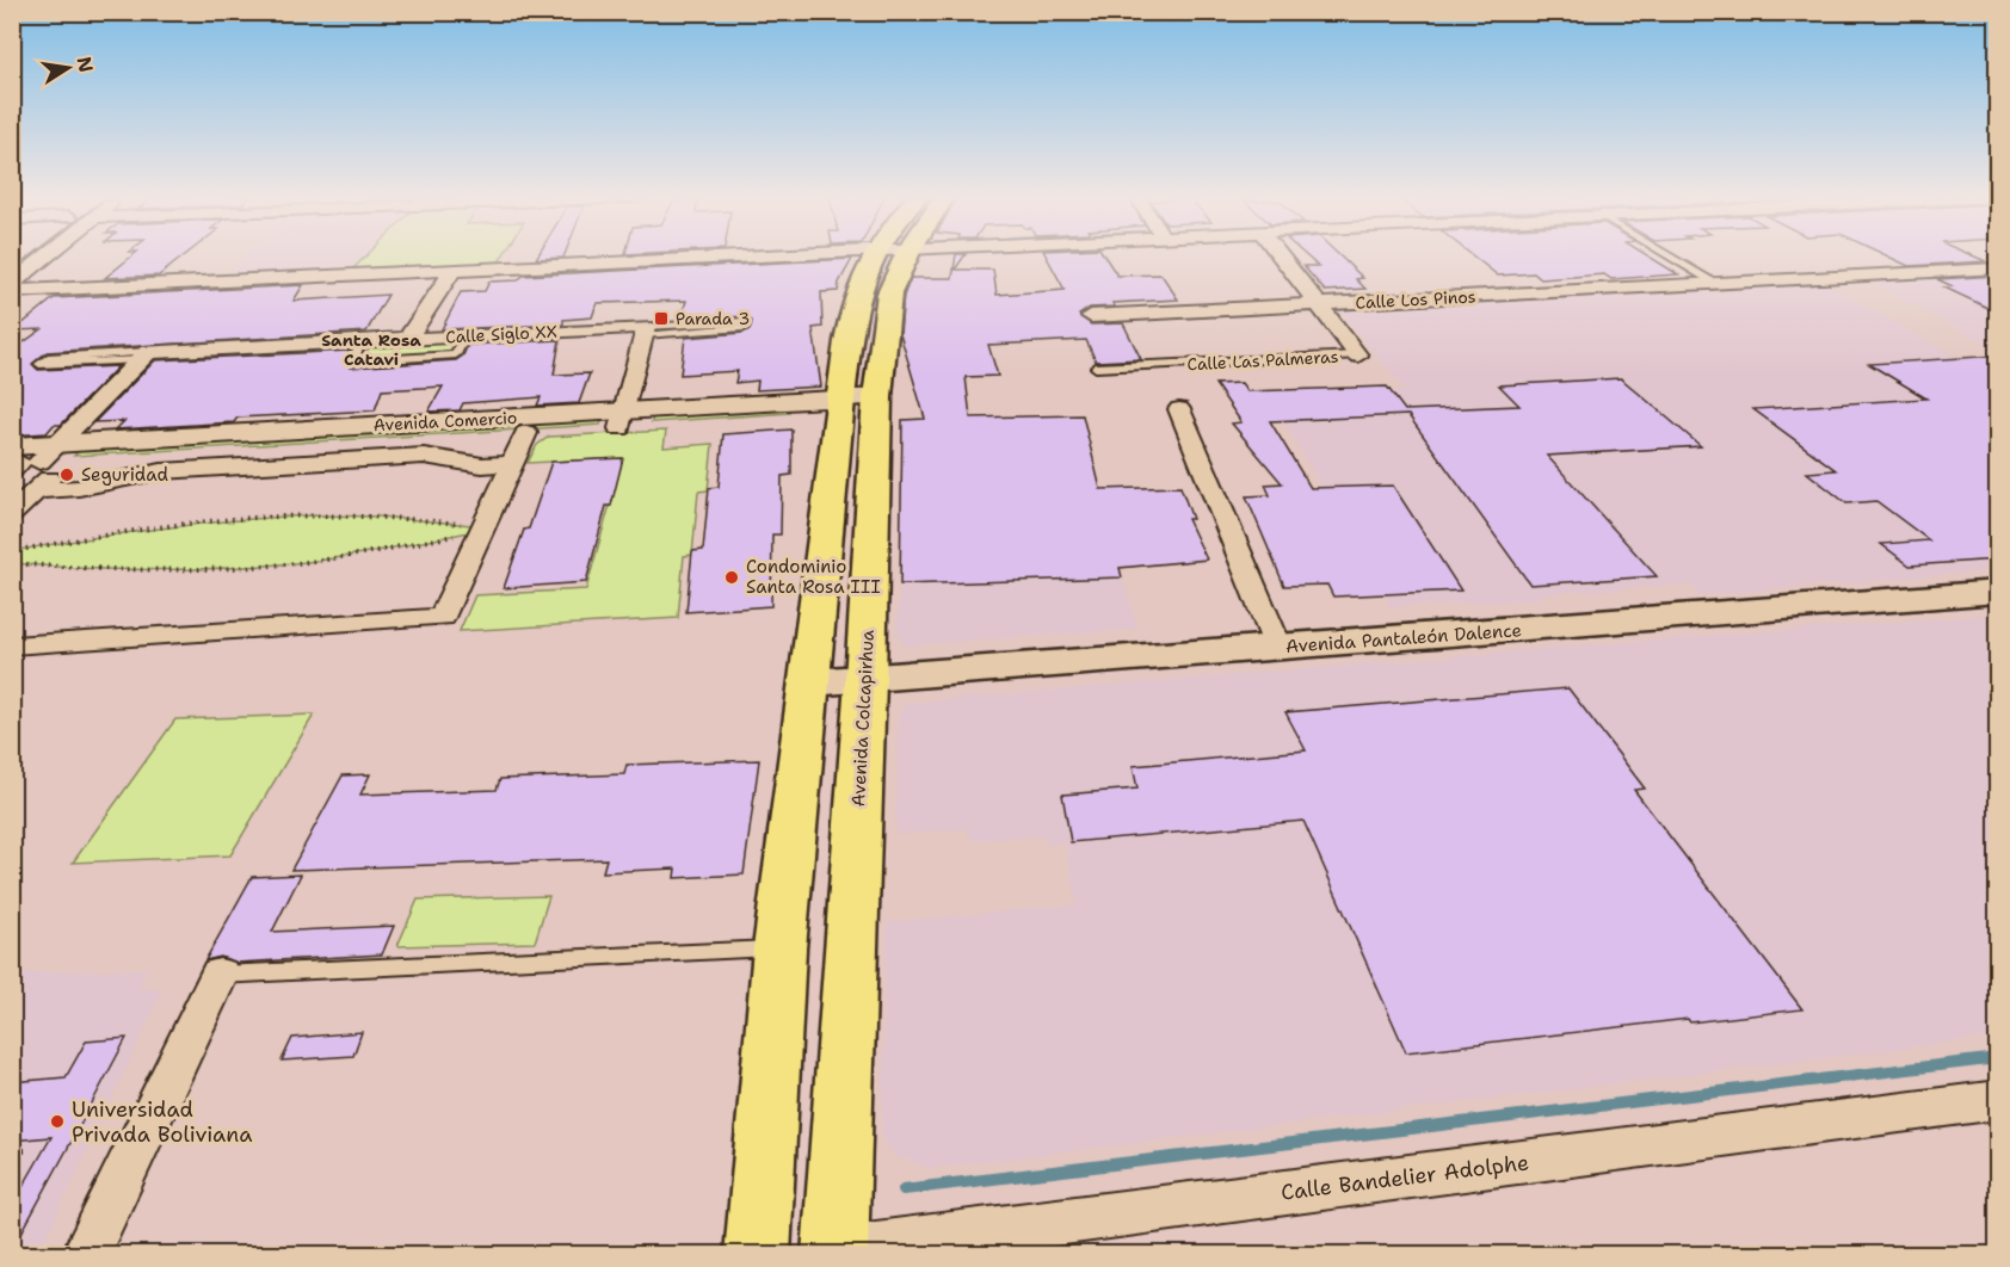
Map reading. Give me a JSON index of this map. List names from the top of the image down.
{
  "streets": {
    "main road": ["Avenida Pantaleón Dalence", "Avenida Colcapirhua"],
    "street": [
      "Calle Los Pinos",
      "Calle Siglo XX",
      "Calle Las Palmeras",
      "Avenida Comercio",
      "Calle Bandelier Adolphe"
    ]
  },
  "crossings": [
    ["Calle Los Pinos", "Calle Las Palmeras"],
    ["Avenida Comercio", "Avenida Colcapirhua"],
    ["Avenida Pantaleón Dalence", "Avenida Colcapirhua"],
    ["Avenida Colcapirhua", "Calle Bandelier Adolphe"]
  ],
  "districts": ["Santa Rosa Catavi"],
  "places": {
    "transit": ["Parada 3"],
    "other": ["Seguridad", "Condominio Santa Rosa III", "Universidad Privada Boliviana"]
  },
  "north": "right"
}
